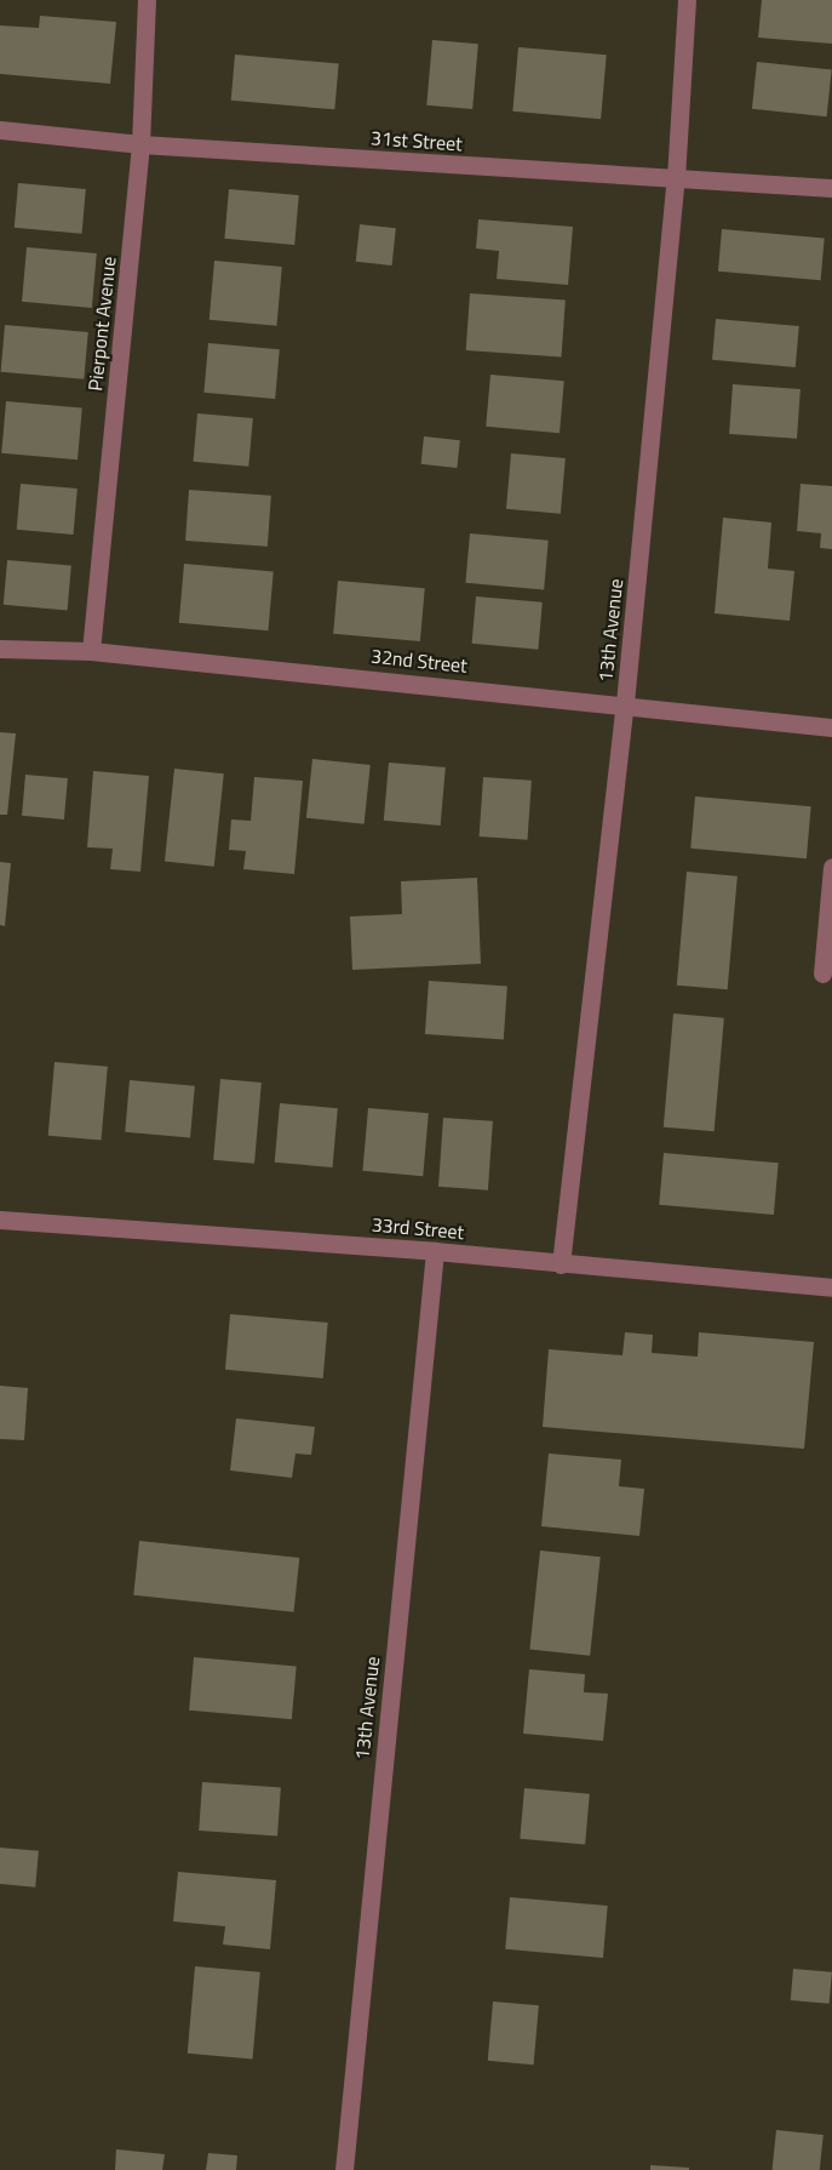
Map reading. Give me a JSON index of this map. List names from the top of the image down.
{
  "streets": {
    "street": [
      "31st Street",
      "Pierpont Avenue",
      "13th Avenue",
      "32nd Street",
      "33rd Street"
    ]
  },
  "crossings": [
    ["31st Street", "Pierpont Avenue"],
    ["31st Street", "13th Avenue"],
    ["Pierpont Avenue", "32nd Street"],
    ["13th Avenue", "32nd Street"],
    ["13th Avenue", "33rd Street"]
  ]
}
